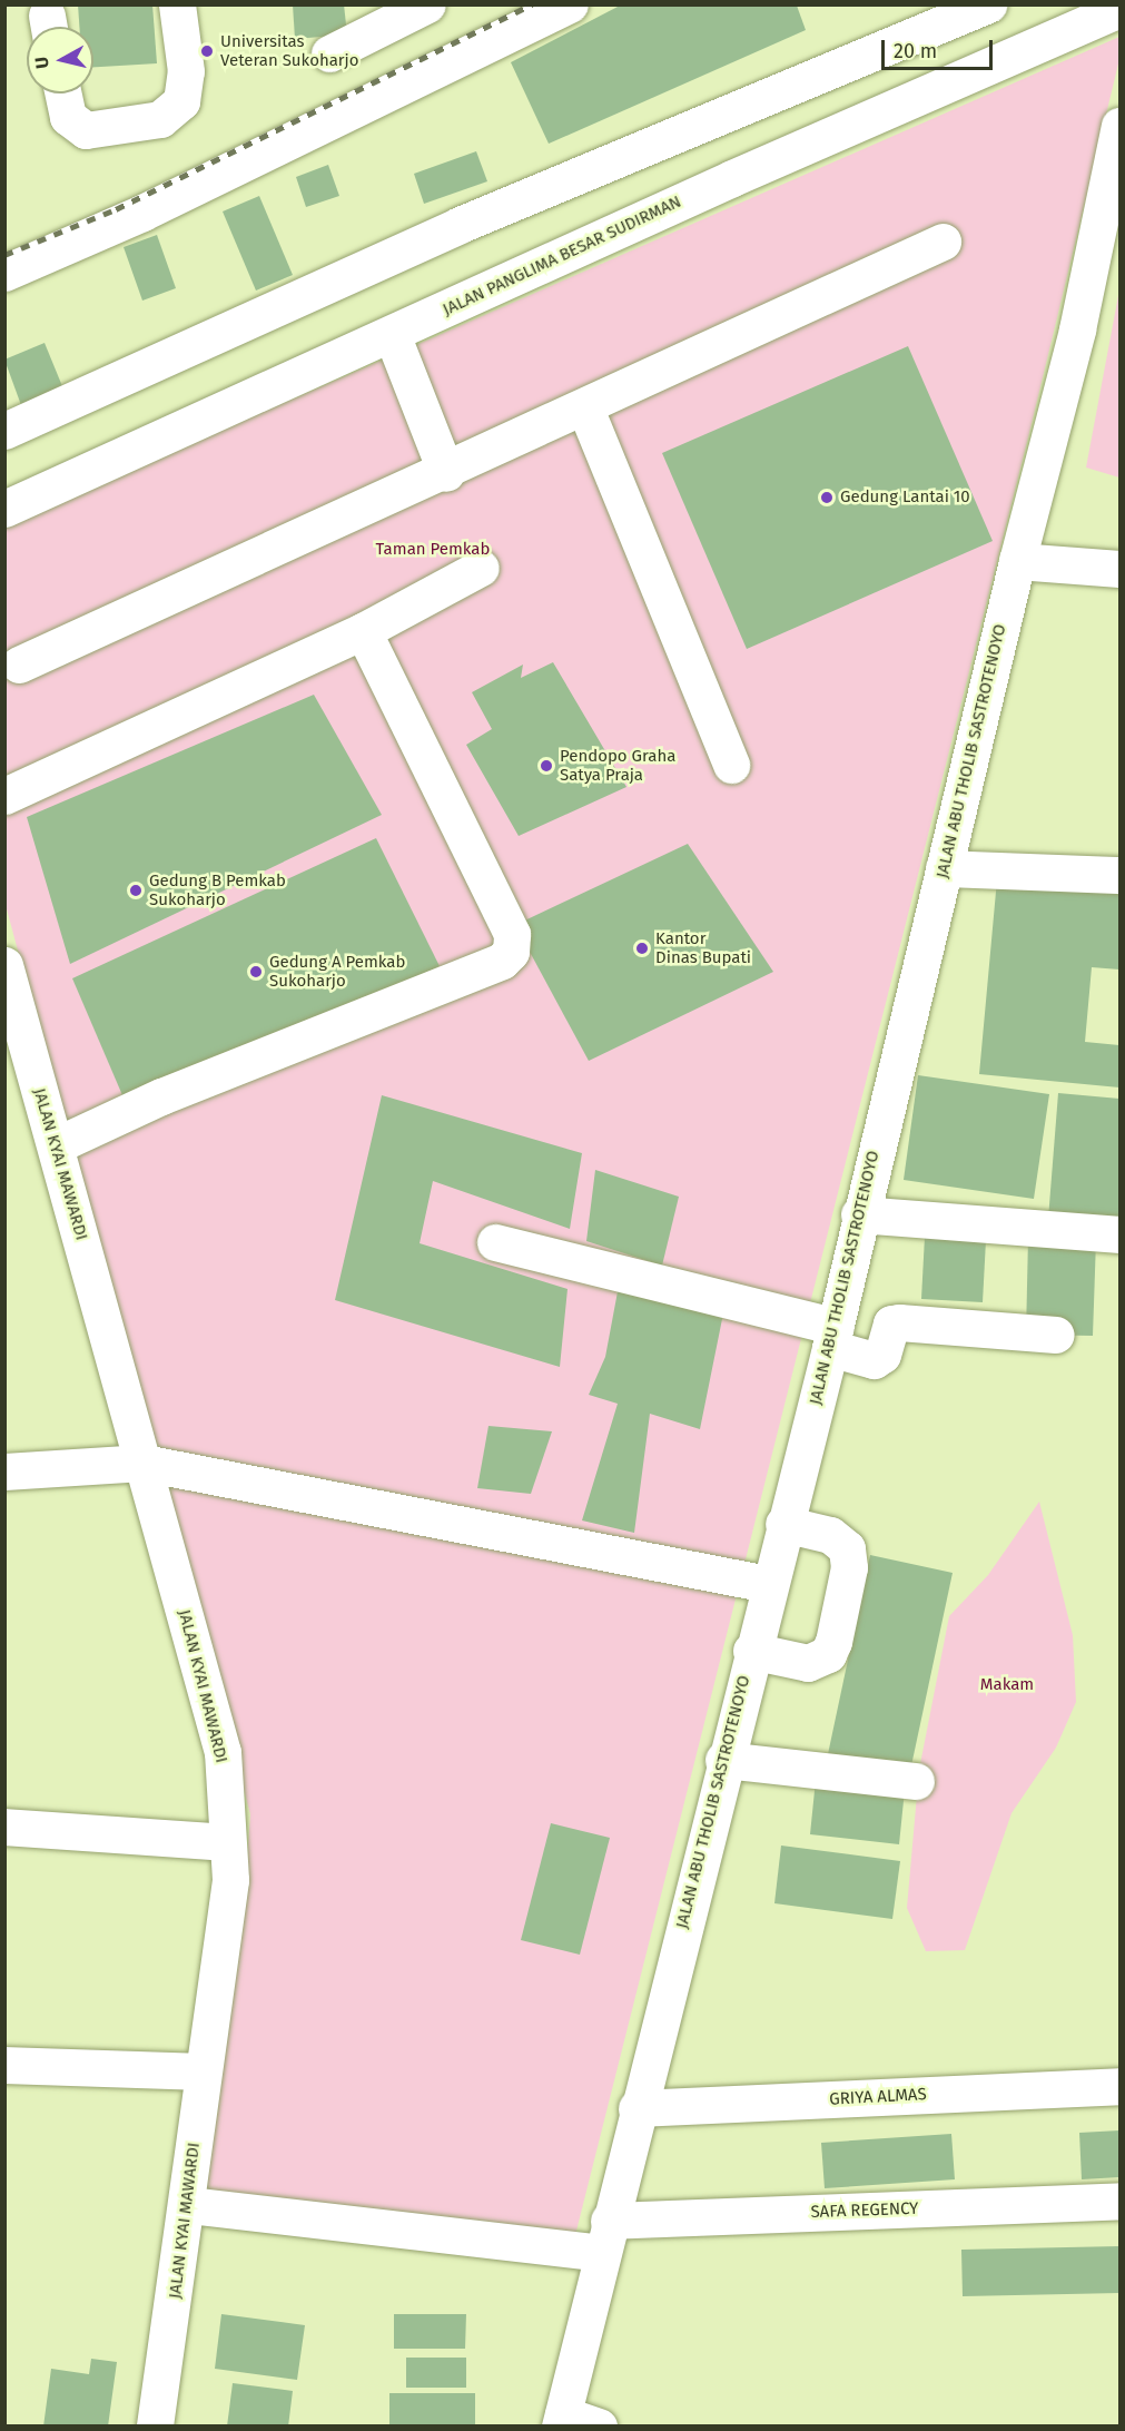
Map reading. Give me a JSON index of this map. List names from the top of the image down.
{
  "streets": {
    "street": [
      "JALAN PANGLIMA BESAR SUDIRMAN",
      "JALAN ABU THOLIB SASTROTENOYO",
      "JALAN KYAI MAWARDI",
      "GRIYA ALMAS",
      "SAFA REGENCY"
    ]
  },
  "crossings": [
    ["JALAN ABU THOLIB SASTROTENOYO", "GRIYA ALMAS"],
    ["JALAN ABU THOLIB SASTROTENOYO", "SAFA REGENCY"],
    ["JALAN KYAI MAWARDI", "SAFA REGENCY"]
  ],
  "parks": ["Taman Pemkab", "Makam"],
  "places": [
    "Universitas Veteran Sukoharjo",
    "Gedung Lantai 10",
    "Pendopo Graha Satya Praja",
    "Gedung B Pemkab Sukoharjo",
    "Kantor Dinas Bupati",
    "Gedung A Pemkab Sukoharjo"
  ],
  "scale_bar": "20 m",
  "north": "left"
}
